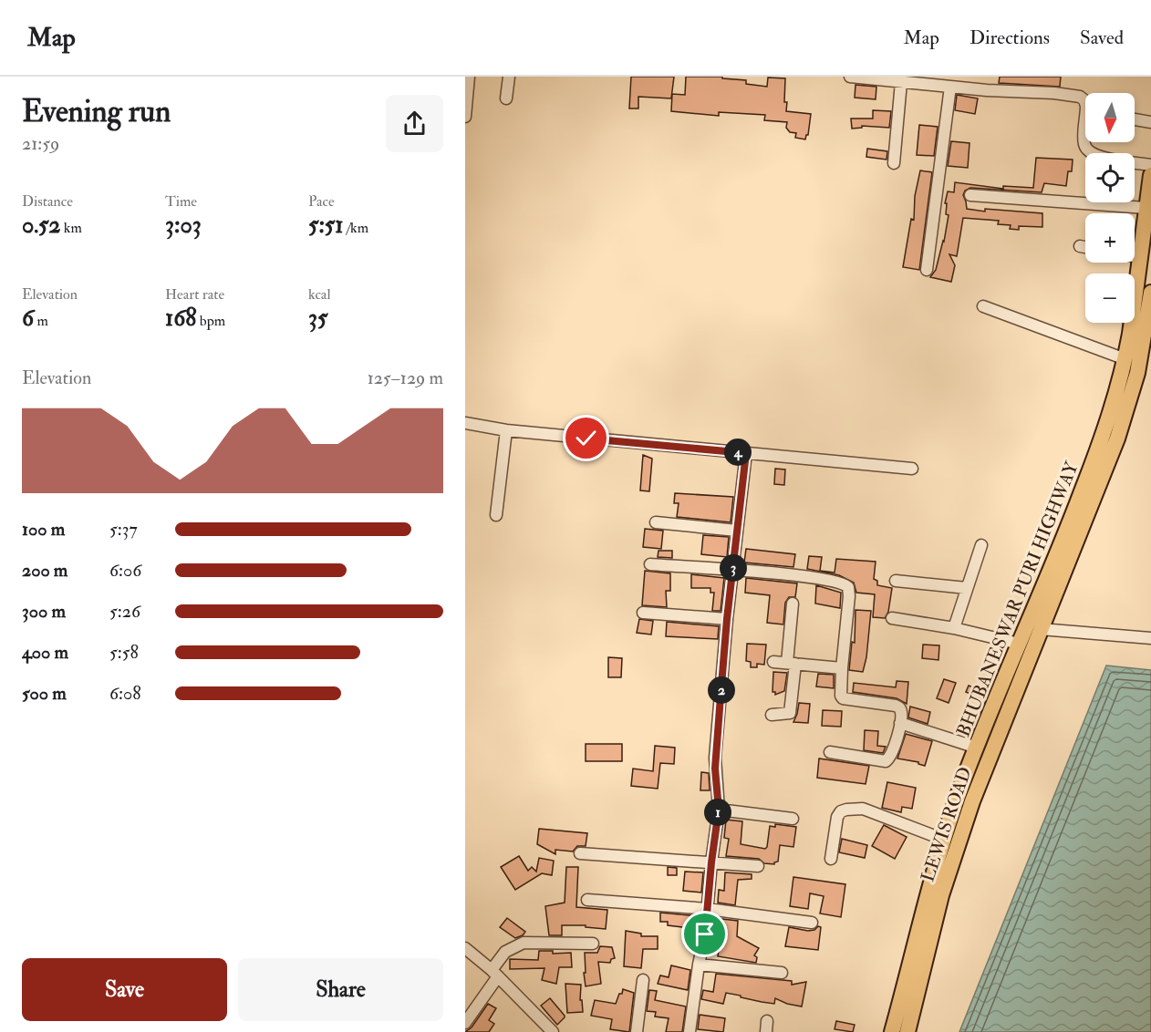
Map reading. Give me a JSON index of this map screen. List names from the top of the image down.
{
  "streets": {
    "highway": ["BHUBANESWAR PURI HIGHWAY", "LEWIS ROAD"]
  },
  "north": "bottom",
  "page": {
    "header": "Map",
    "nav": ["Map", "Directions", "Saved"],
    "heading": ["Evening run", "21:59"],
    "map_buttons": ["+", "−"],
    "stats": [
      ["Distance", "0.52 km"],
      ["Time", "3:03"],
      ["Pace", "5:51 /km"],
      ["Elevation", "6 m"],
      ["Heart rate", "168 bpm"],
      ["kcal", "35"]
    ],
    "chart": ["Elevation", "125–129 m"],
    "pins": [
      "4",
      "3",
      "2",
      "1"
    ],
    "list": [
      {
        "name": "100 m",
        "note": "5:37"
      },
      {
        "name": "200 m",
        "note": "6:06"
      },
      {
        "name": "300 m",
        "note": "5:26"
      },
      {
        "name": "400 m",
        "note": "5:58"
      },
      {
        "name": "500 m",
        "note": "6:08"
      }
    ],
    "buttons": ["Save", "Share"]
  }
}
